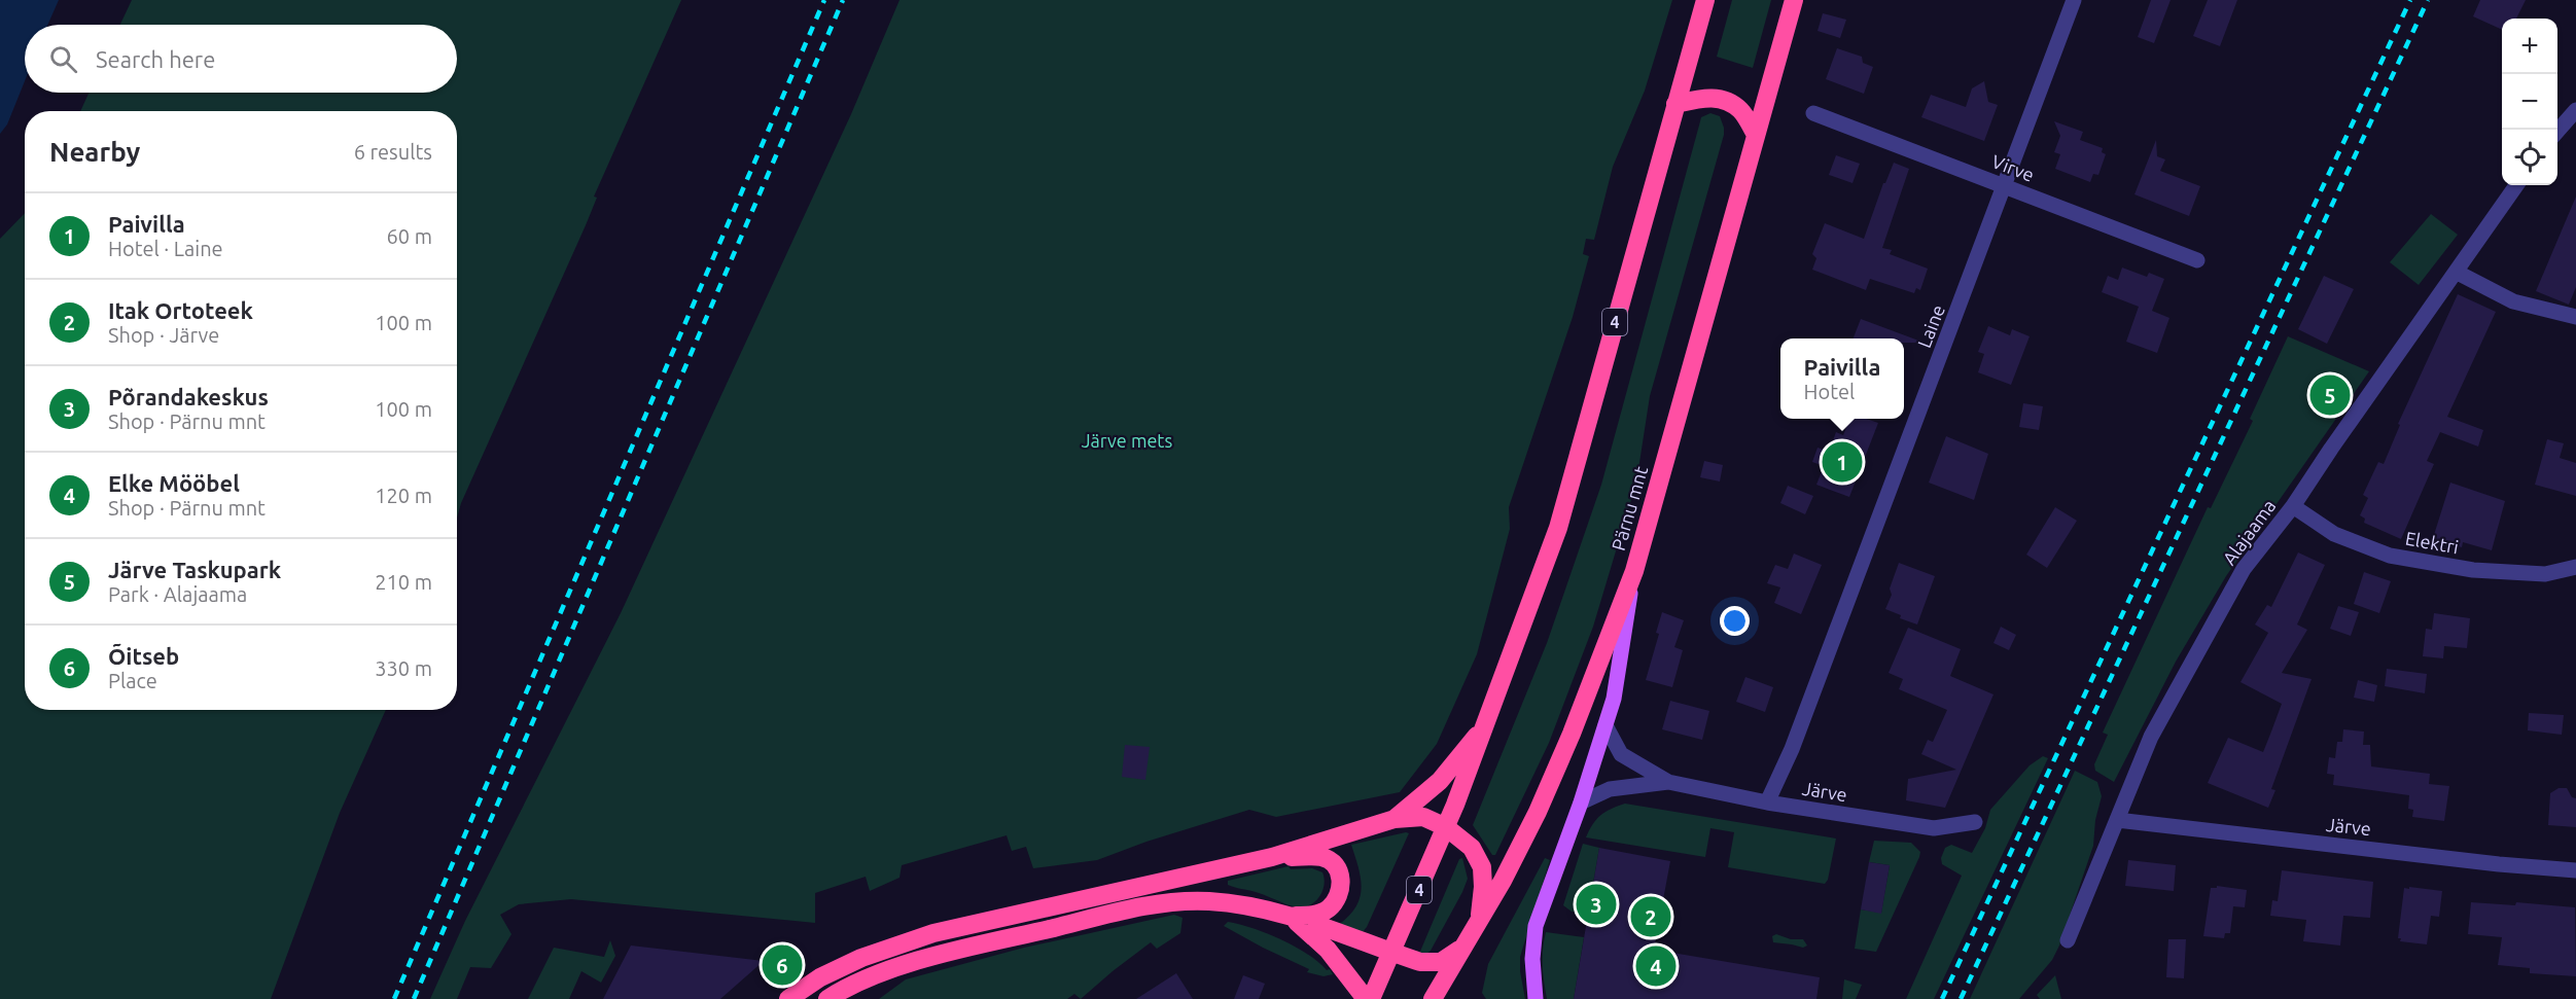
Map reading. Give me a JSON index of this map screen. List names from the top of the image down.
{
  "streets": {
    "highway": ["4", "Pärnu mnt"],
    "street": [
      "Virve",
      "Laine",
      "Alajaama",
      "Elektri",
      "Järve"
    ]
  },
  "crossings": [
    ["Virve", "Laine"],
    ["Laine", "Järve"],
    ["Alajaama", "Elektri"],
    ["Alajaama", "Järve"]
  ],
  "parks": ["Järve mets"],
  "page": {
    "map_buttons": ["+", "−"],
    "search": "Search here",
    "heading": ["Nearby", "6 results"],
    "list": [
      {
        "mark": "1",
        "name": "Paivilla",
        "note": "Hotel · Laine",
        "value": "60 m"
      },
      {
        "mark": "2",
        "name": "Itak Ortoteek",
        "note": "Shop · Järve",
        "value": "100 m"
      },
      {
        "mark": "3",
        "name": "Põrandakeskus",
        "note": "Shop · Pärnu mnt",
        "value": "100 m"
      },
      {
        "mark": "4",
        "name": "Elke Mööbel",
        "note": "Shop · Pärnu mnt",
        "value": "120 m"
      },
      {
        "mark": "5",
        "name": "Järve Taskupark",
        "note": "Park · Alajaama",
        "value": "210 m"
      },
      {
        "mark": "6",
        "name": "Õitseb",
        "note": "Place",
        "value": "330 m"
      }
    ],
    "popup": ["Paivilla", "Hotel"],
    "pins": [
      "5",
      "1",
      "3",
      "2",
      "6",
      "4"
    ]
  }
}
